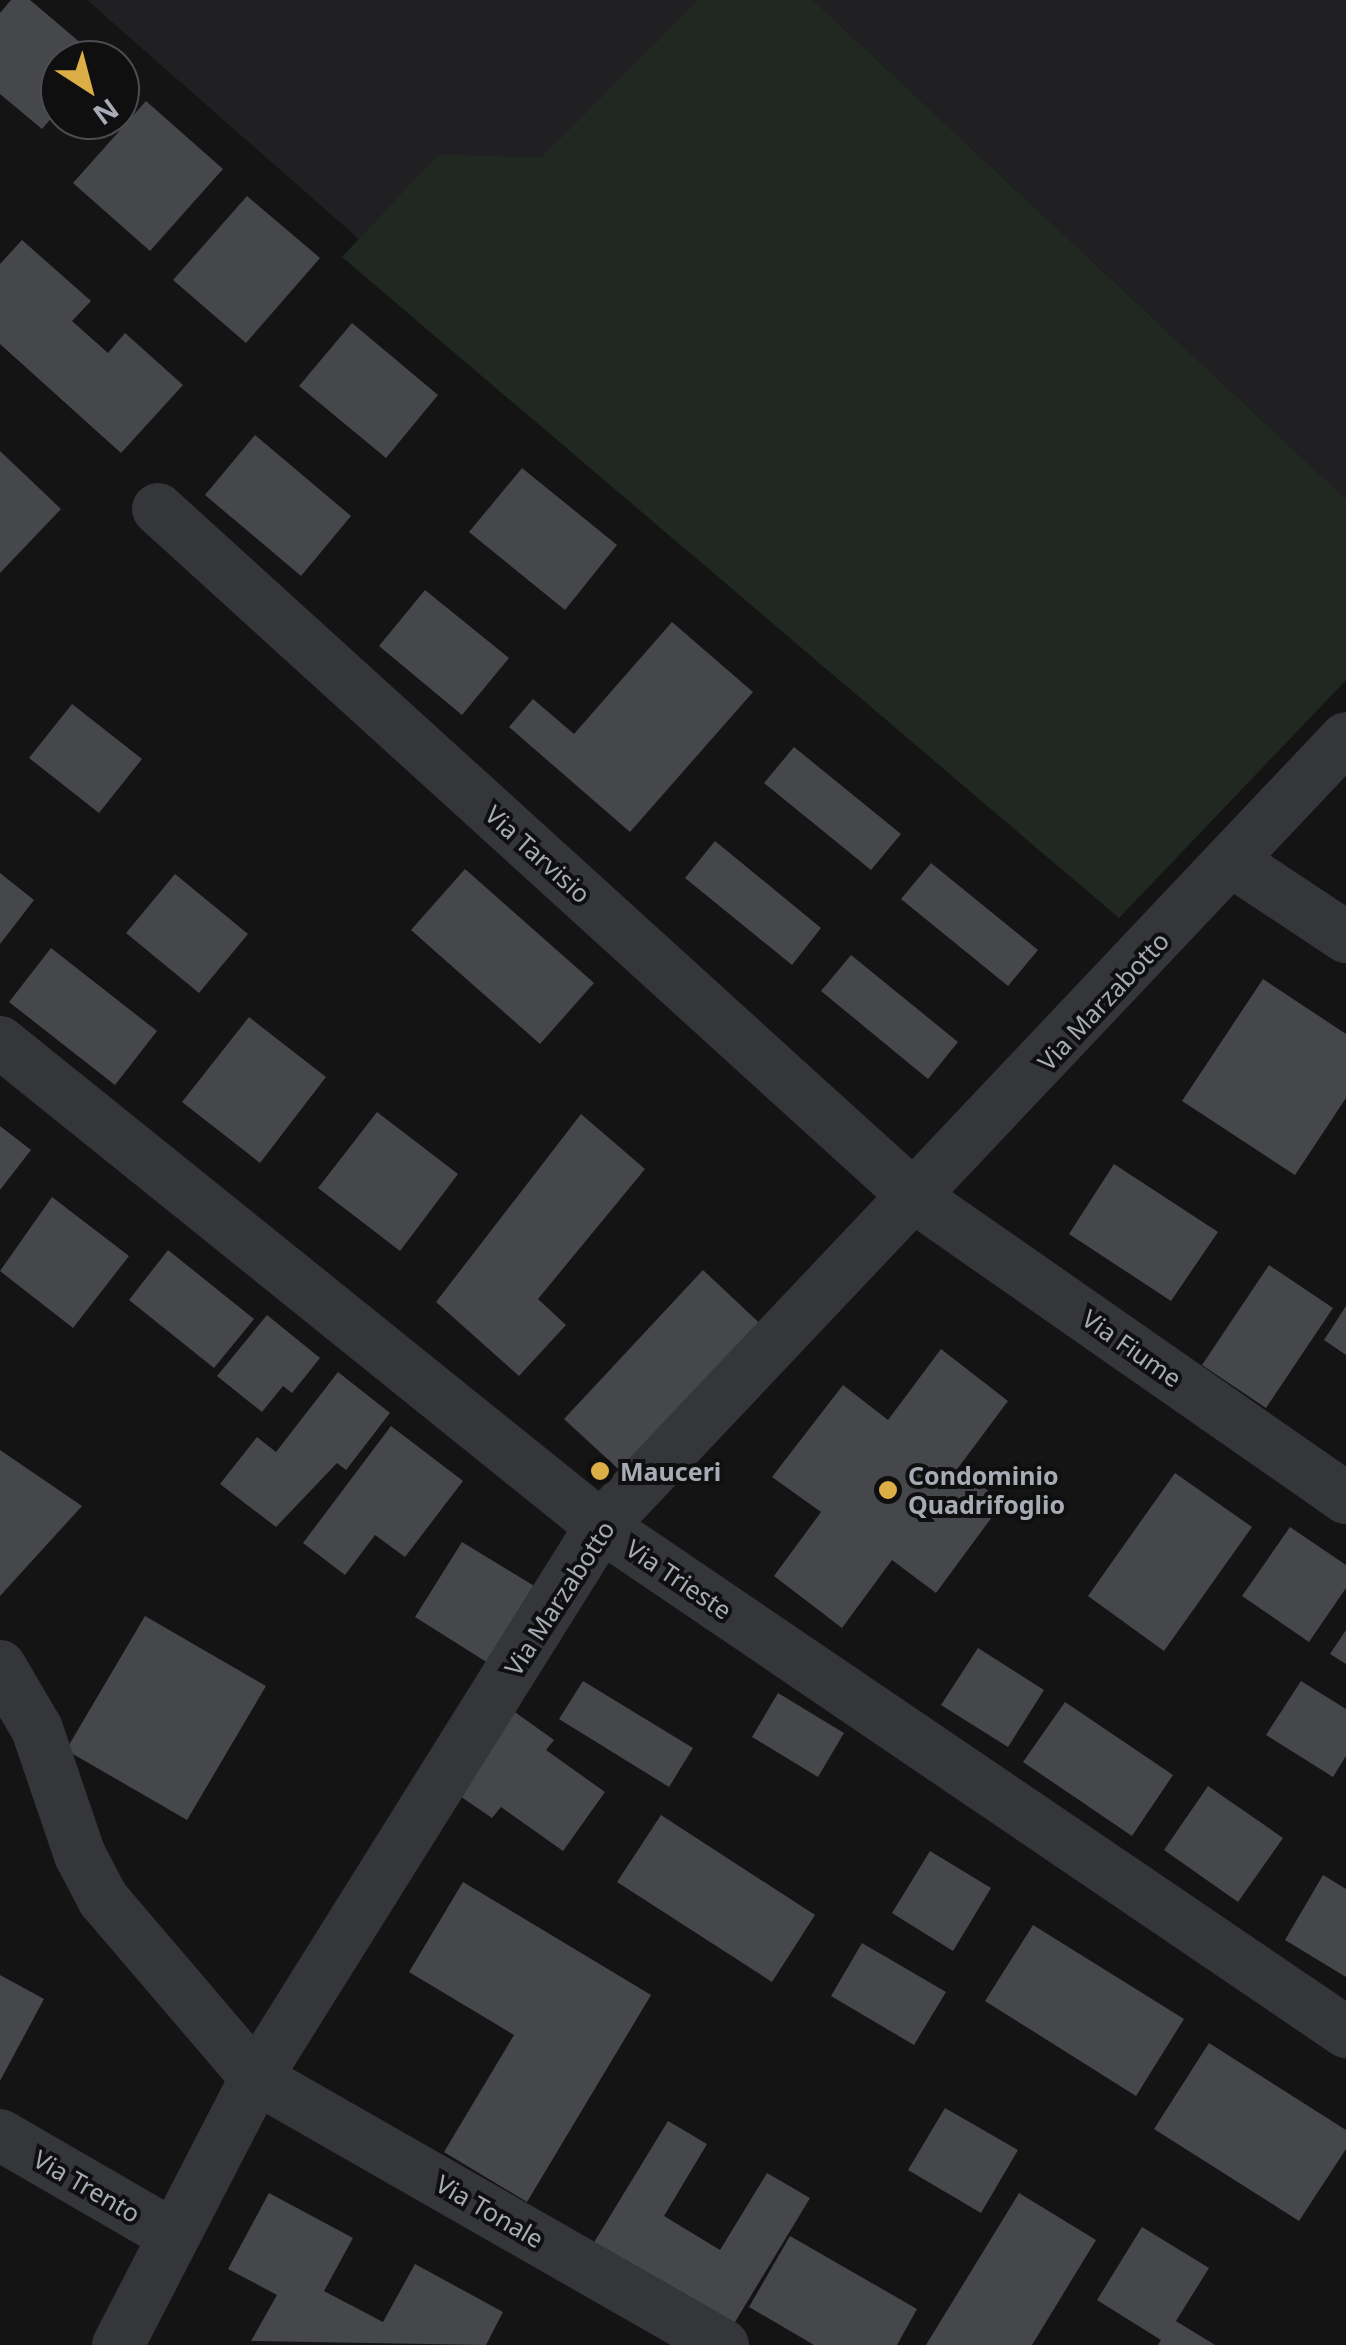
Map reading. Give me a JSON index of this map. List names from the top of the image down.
{
  "streets": {
    "street": [
      "Via Tarvisio",
      "Via Marzabotto",
      "Via Fiume",
      "Via Trieste",
      "Via Trento",
      "Via Tonale"
    ]
  },
  "crossings": [
    ["Via Tarvisio", "Via Marzabotto"],
    ["Via Tarvisio", "Via Fiume"],
    ["Via Marzabotto", "Via Fiume"],
    ["Via Marzabotto", "Via Trieste"],
    ["Via Marzabotto", "Via Trento"],
    ["Via Marzabotto", "Via Tonale"]
  ],
  "places": ["Mauceri", "Condominio Quadrifoglio"],
  "north": "bottom right"
}
